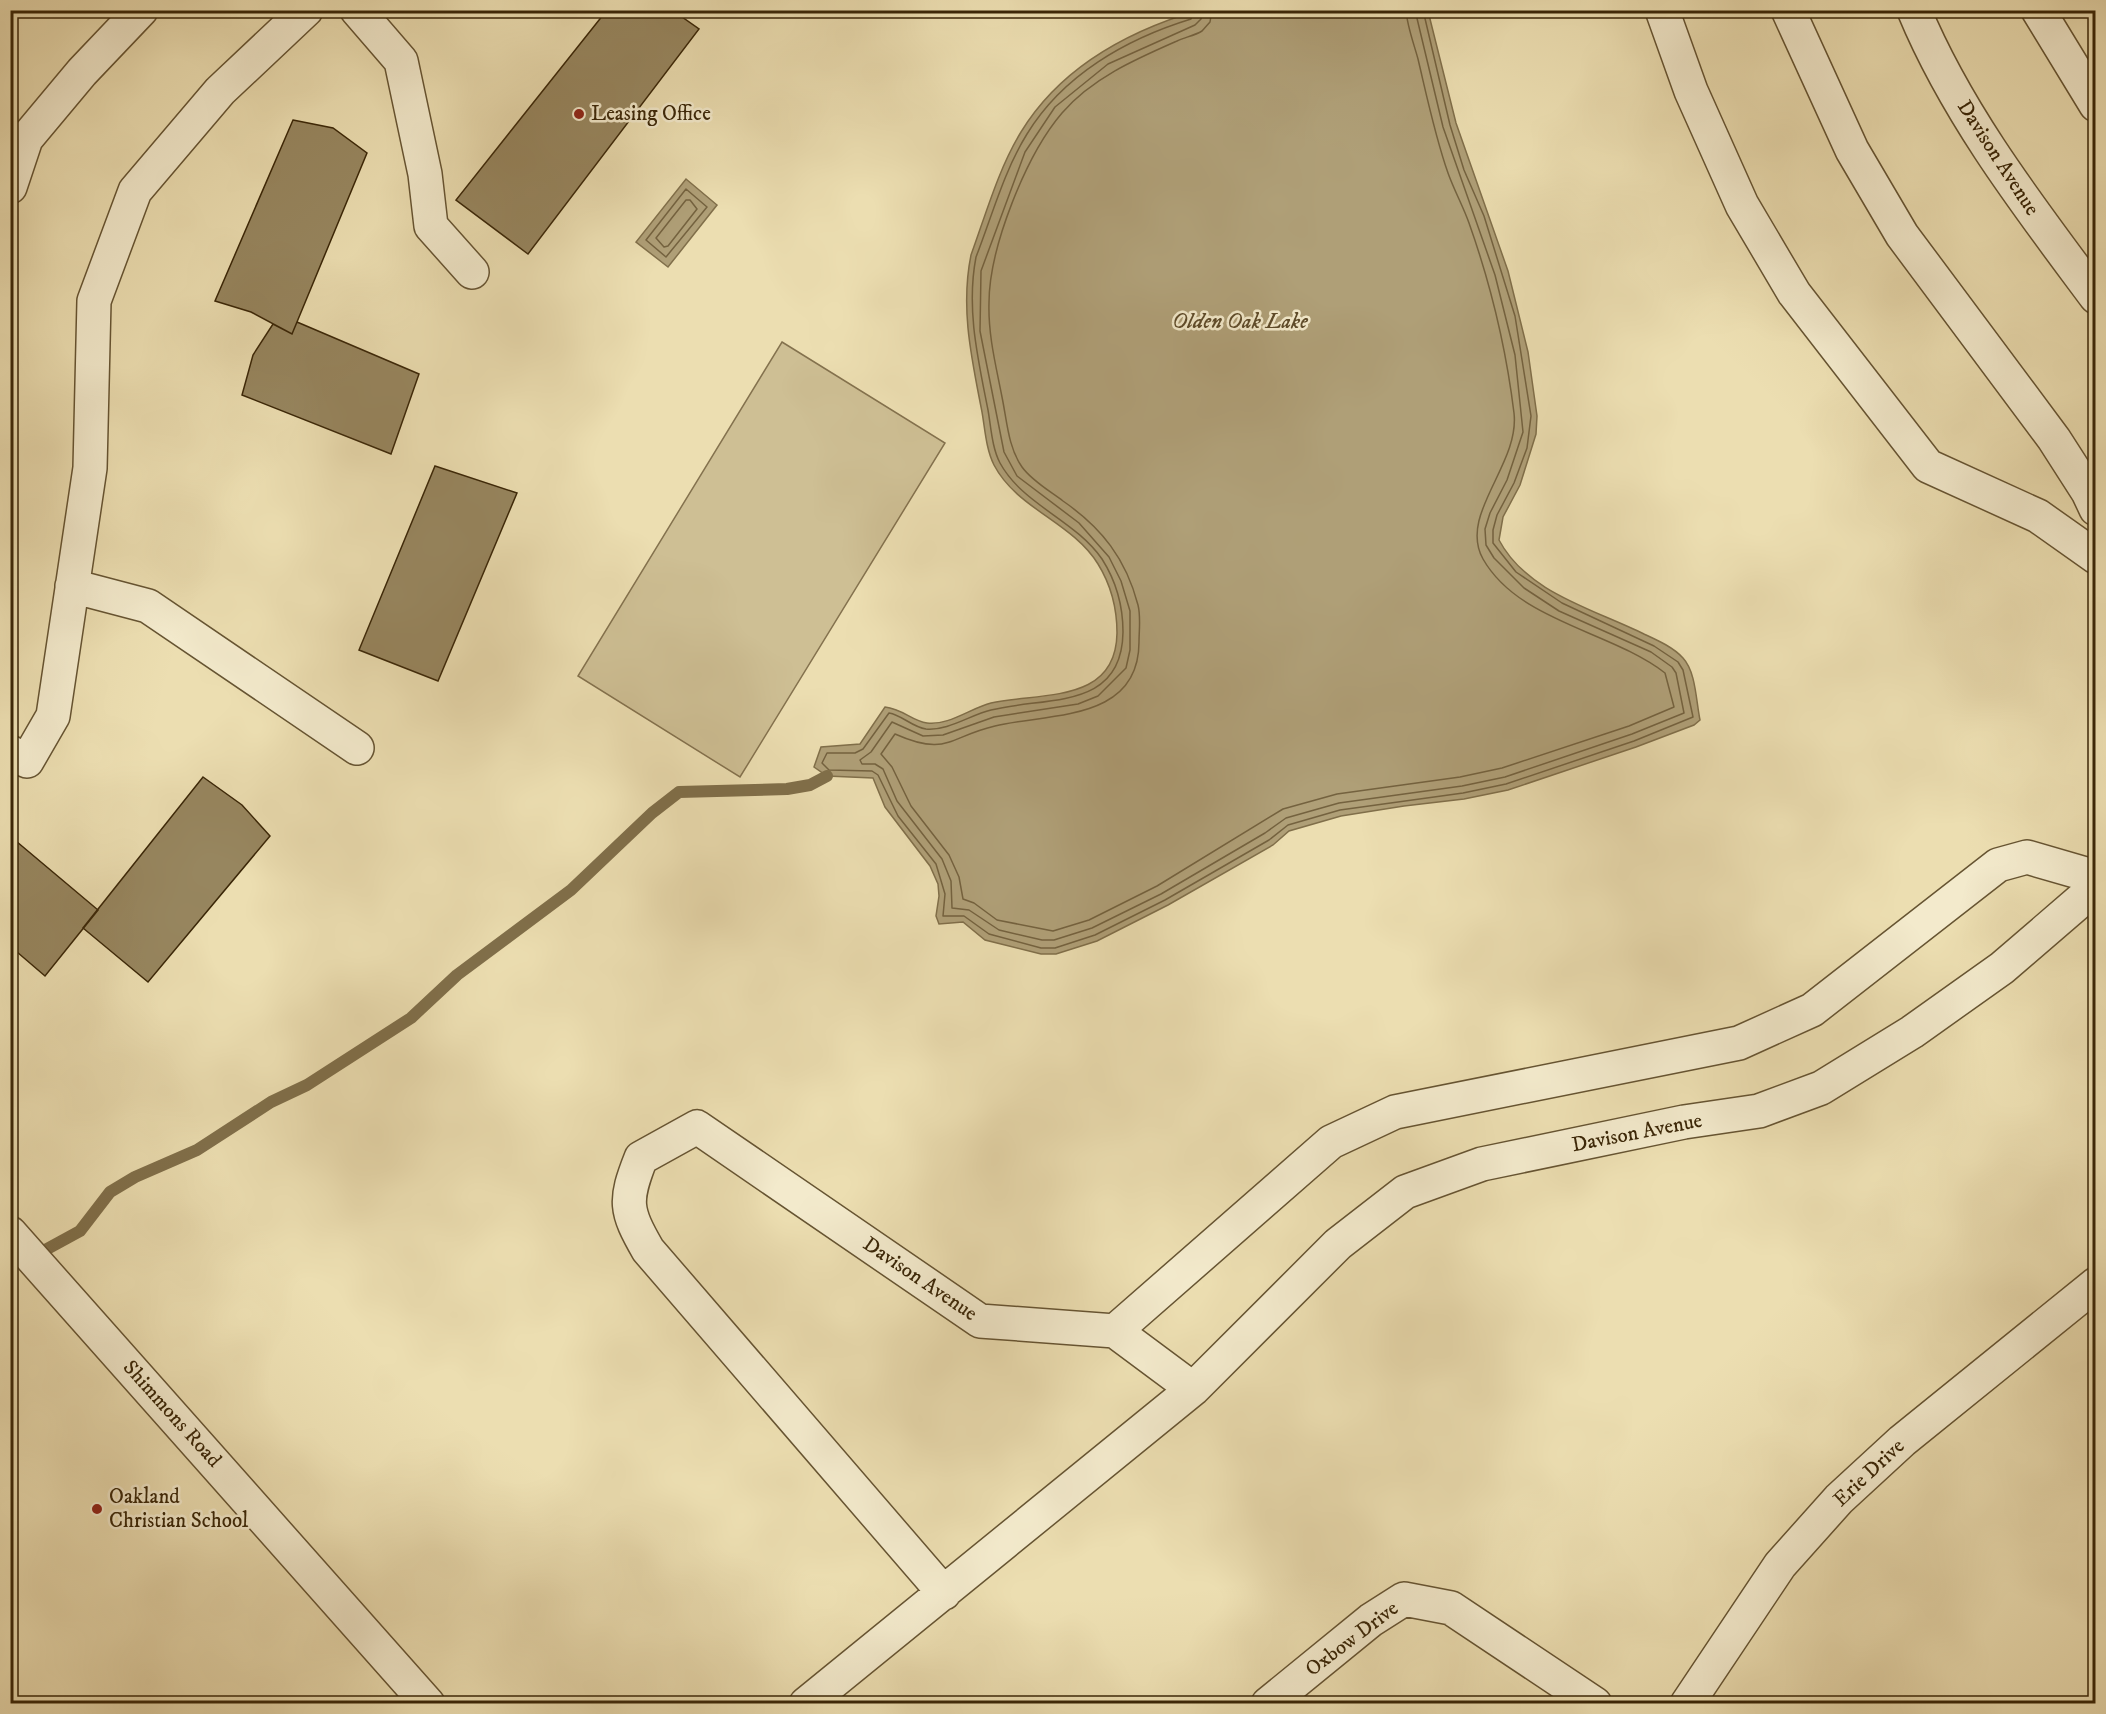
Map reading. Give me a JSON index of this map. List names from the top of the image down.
{
  "streets": {
    "street": [
      "Davison Avenue",
      "Shimmons Road",
      "Erie Drive",
      "Oxbow Drive"
    ]
  },
  "water": ["Olden Oak Lake"],
  "places": ["Leasing Office", "Oakland Christian School"]
}
